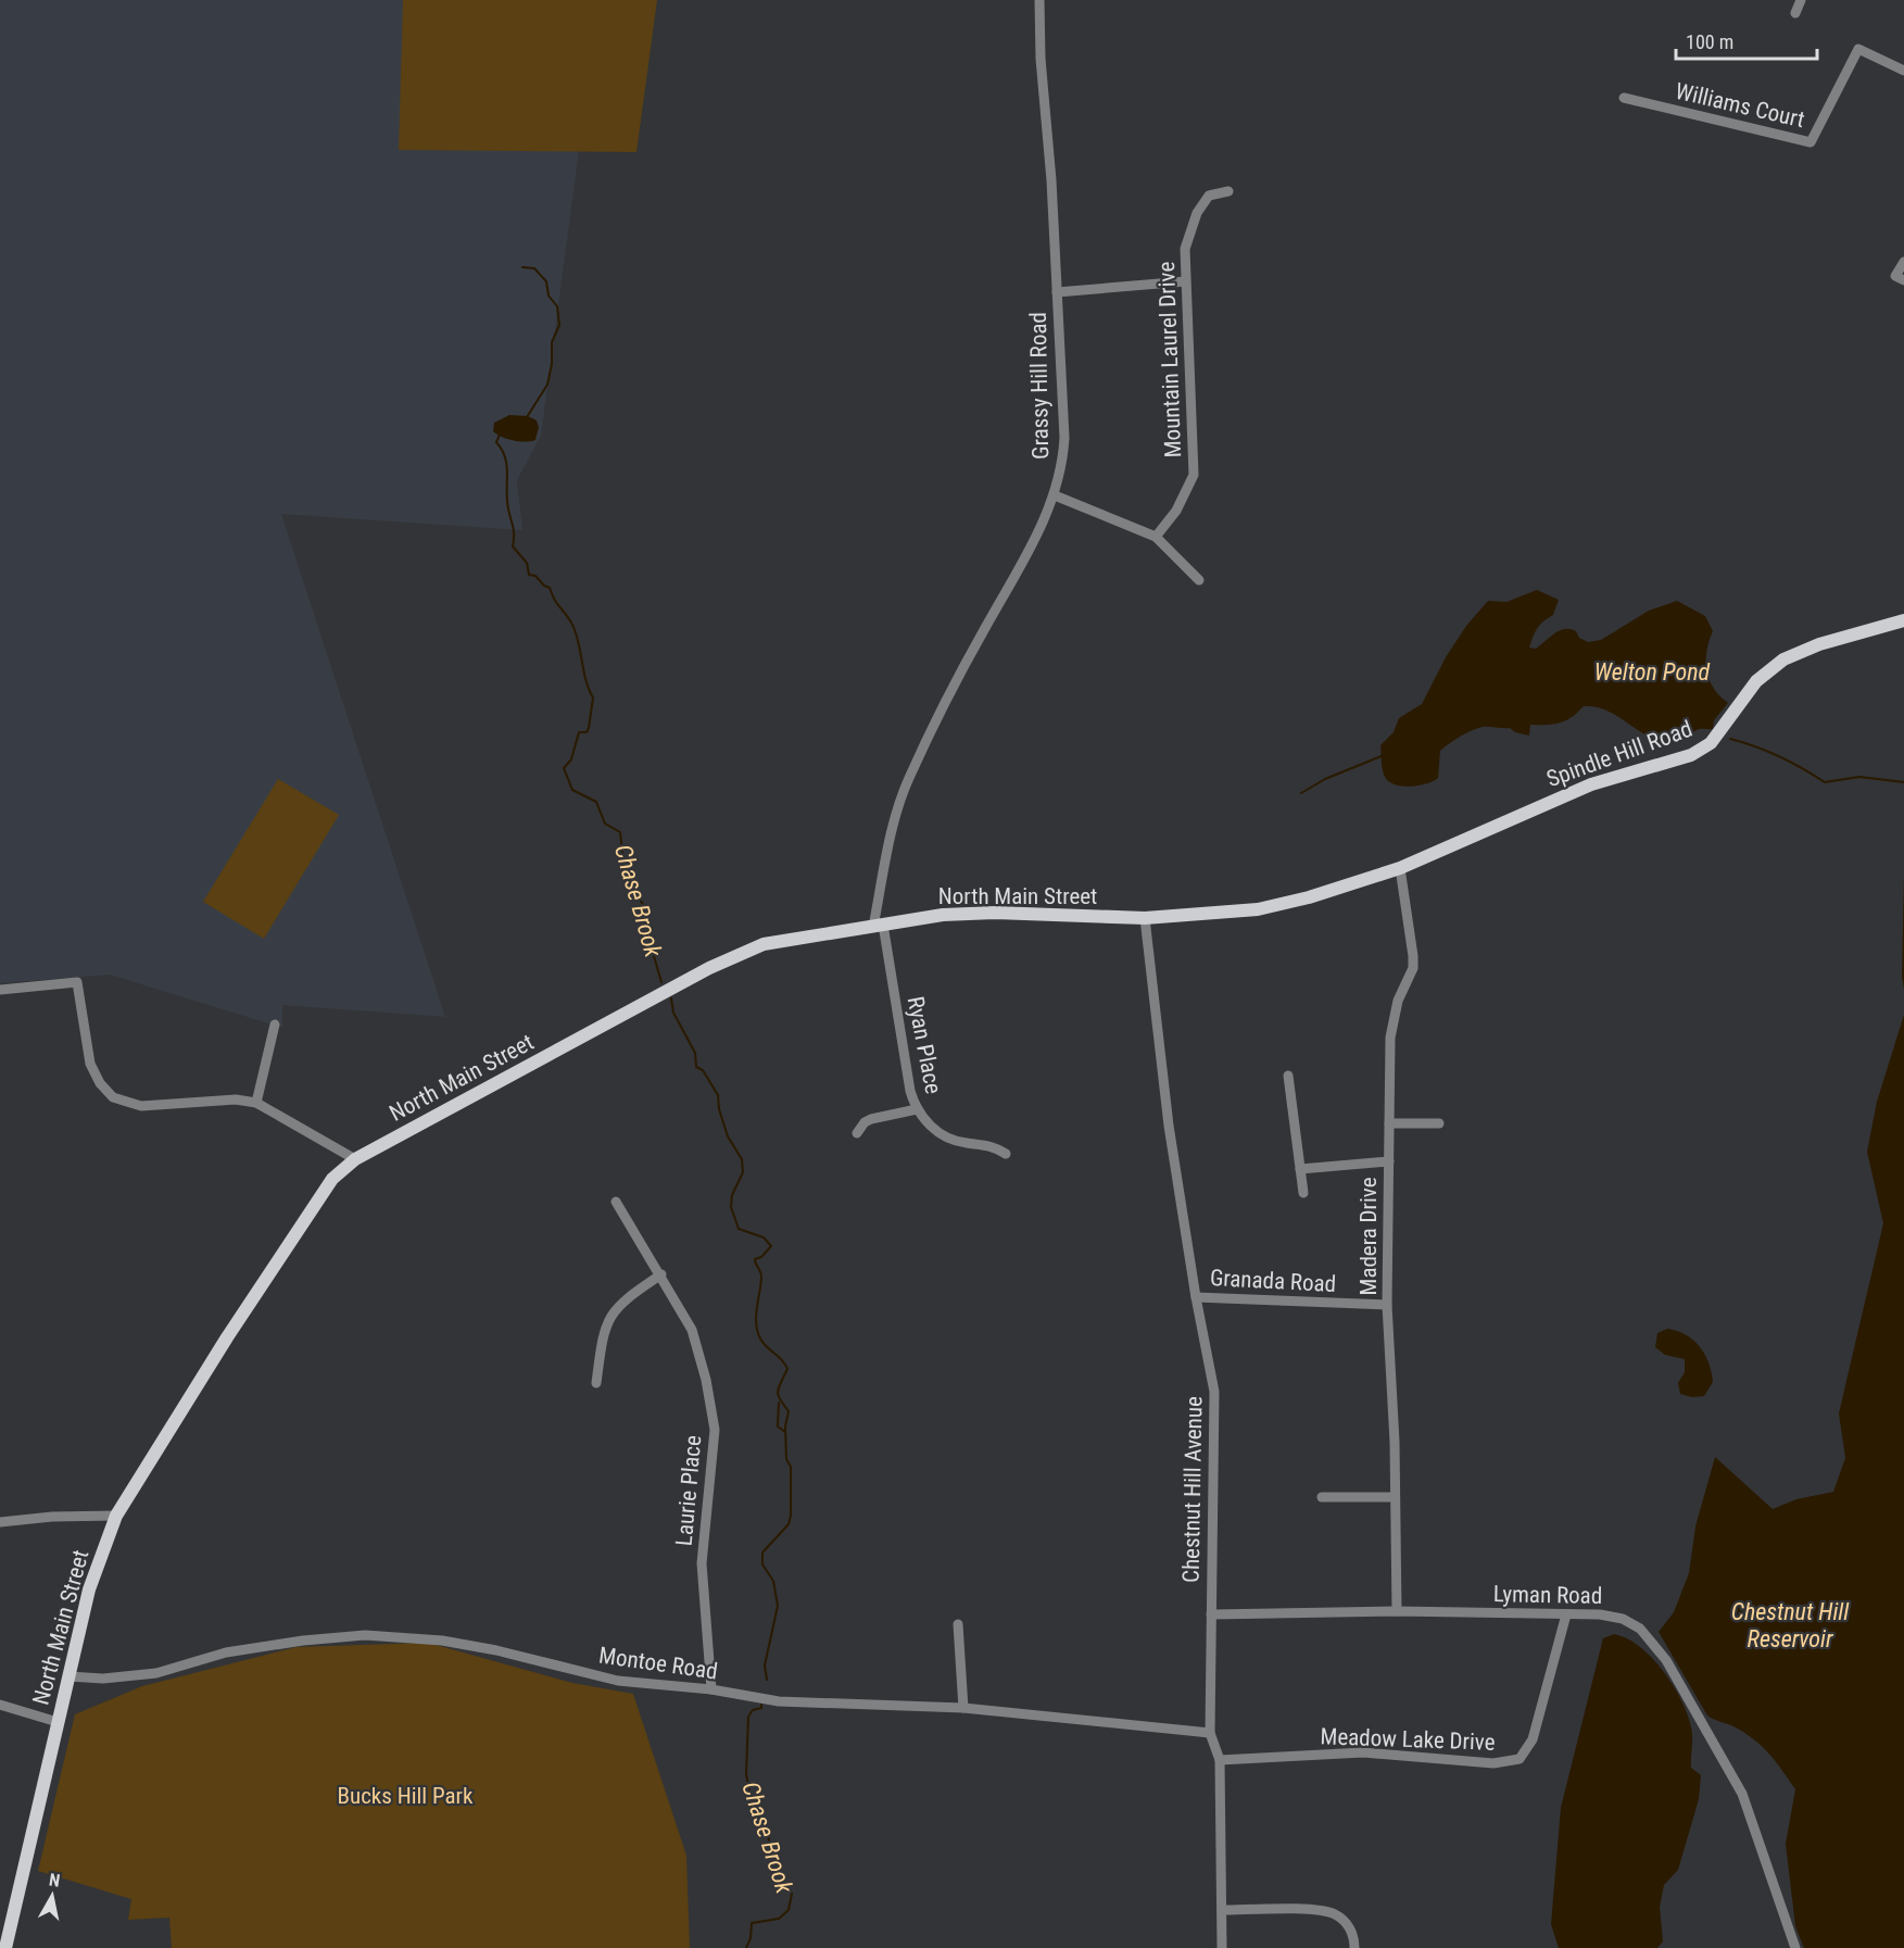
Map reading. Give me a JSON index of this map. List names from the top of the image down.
{
  "streets": {
    "main road": ["Spindle Hill Road", "North Main Street"],
    "street": [
      "Williams Court",
      "Mountain Laurel Drive",
      "Grassy Hill Road",
      "Ryan Place",
      "Madera Drive",
      "Granada Road",
      "Chestnut Hill Avenue",
      "Laurie Place",
      "Lyman Road",
      "Montoe Road",
      "Meadow Lake Drive"
    ]
  },
  "crossings": [
    ["Grassy Hill Road", "North Main Street"],
    ["Grassy Hill Road", "Ryan Place"],
    ["Spindle Hill Road", "North Main Street"],
    ["North Main Street", "Ryan Place"],
    ["North Main Street", "Madera Drive"],
    ["North Main Street", "Chestnut Hill Avenue"],
    ["North Main Street", "Montoe Road"],
    ["Madera Drive", "Granada Road"],
    ["Madera Drive", "Lyman Road"],
    ["Granada Road", "Chestnut Hill Avenue"],
    ["Chestnut Hill Avenue", "Lyman Road"],
    ["Chestnut Hill Avenue", "Montoe Road"],
    ["Chestnut Hill Avenue", "Meadow Lake Drive"],
    ["Laurie Place", "Montoe Road"],
    ["Lyman Road", "Meadow Lake Drive"]
  ],
  "water": ["Welton Pond", "Chase Brook", "Chestnut Hill Reservoir"],
  "parks": ["Bucks Hill Park"],
  "scale_bar": "100 m",
  "north": "top"
}
